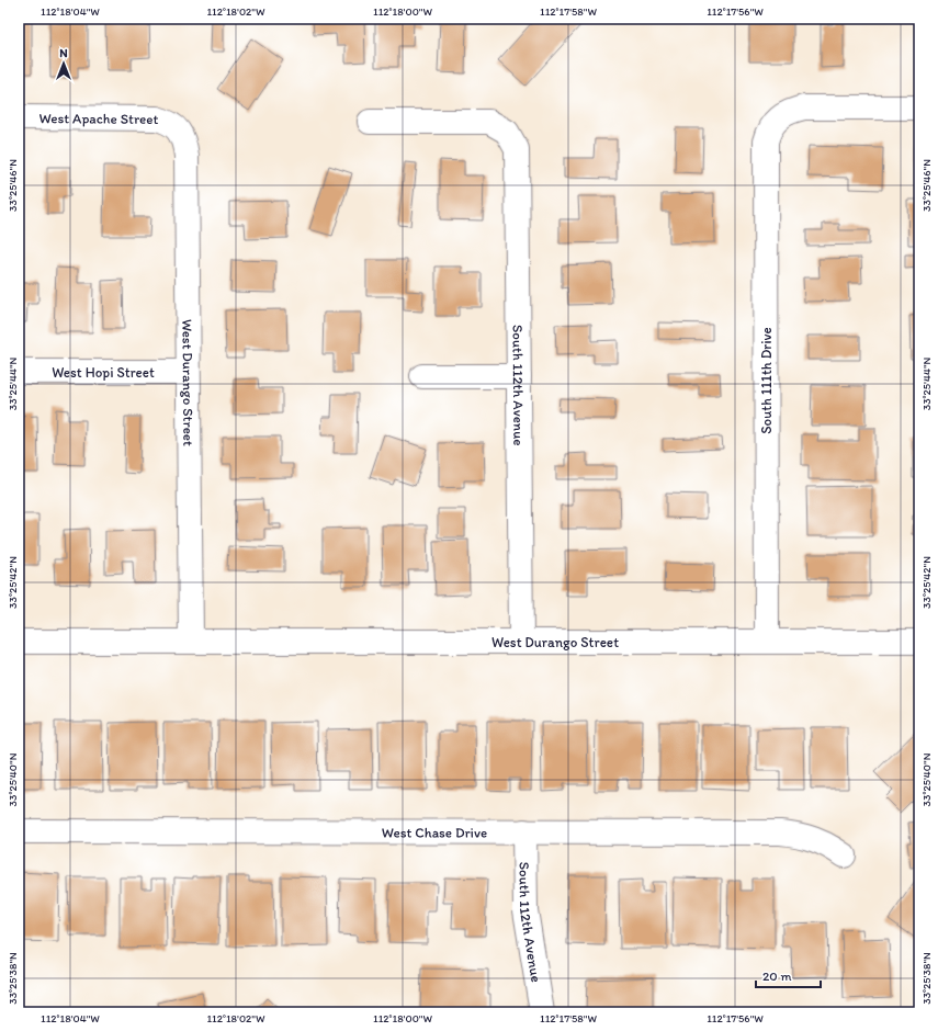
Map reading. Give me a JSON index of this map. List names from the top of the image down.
{
  "streets": {
    "street": [
      "West Apache Street",
      "West Hopi Street",
      "South 111th Drive",
      "West Durango Street",
      "South 112th Avenue",
      "West Chase Drive"
    ]
  },
  "crossings": [
    ["West Apache Street", "West Durango Street"],
    ["West Hopi Street", "West Durango Street"],
    ["South 111th Drive", "West Durango Street"],
    ["West Durango Street", "South 112th Avenue"],
    ["South 112th Avenue", "West Chase Drive"]
  ],
  "scale_bar": "20 m",
  "north": "top",
  "coordinates": [
    "112°18'04\"W",
    "112°18'02\"W",
    "112°18'00\"W",
    "112°17'58\"W",
    "112°17'56\"W",
    "33°25'46\"N",
    "33°25'44\"N",
    "33°25'42\"N",
    "33°25'40\"N",
    "33°25'38\"N"
  ]
}
